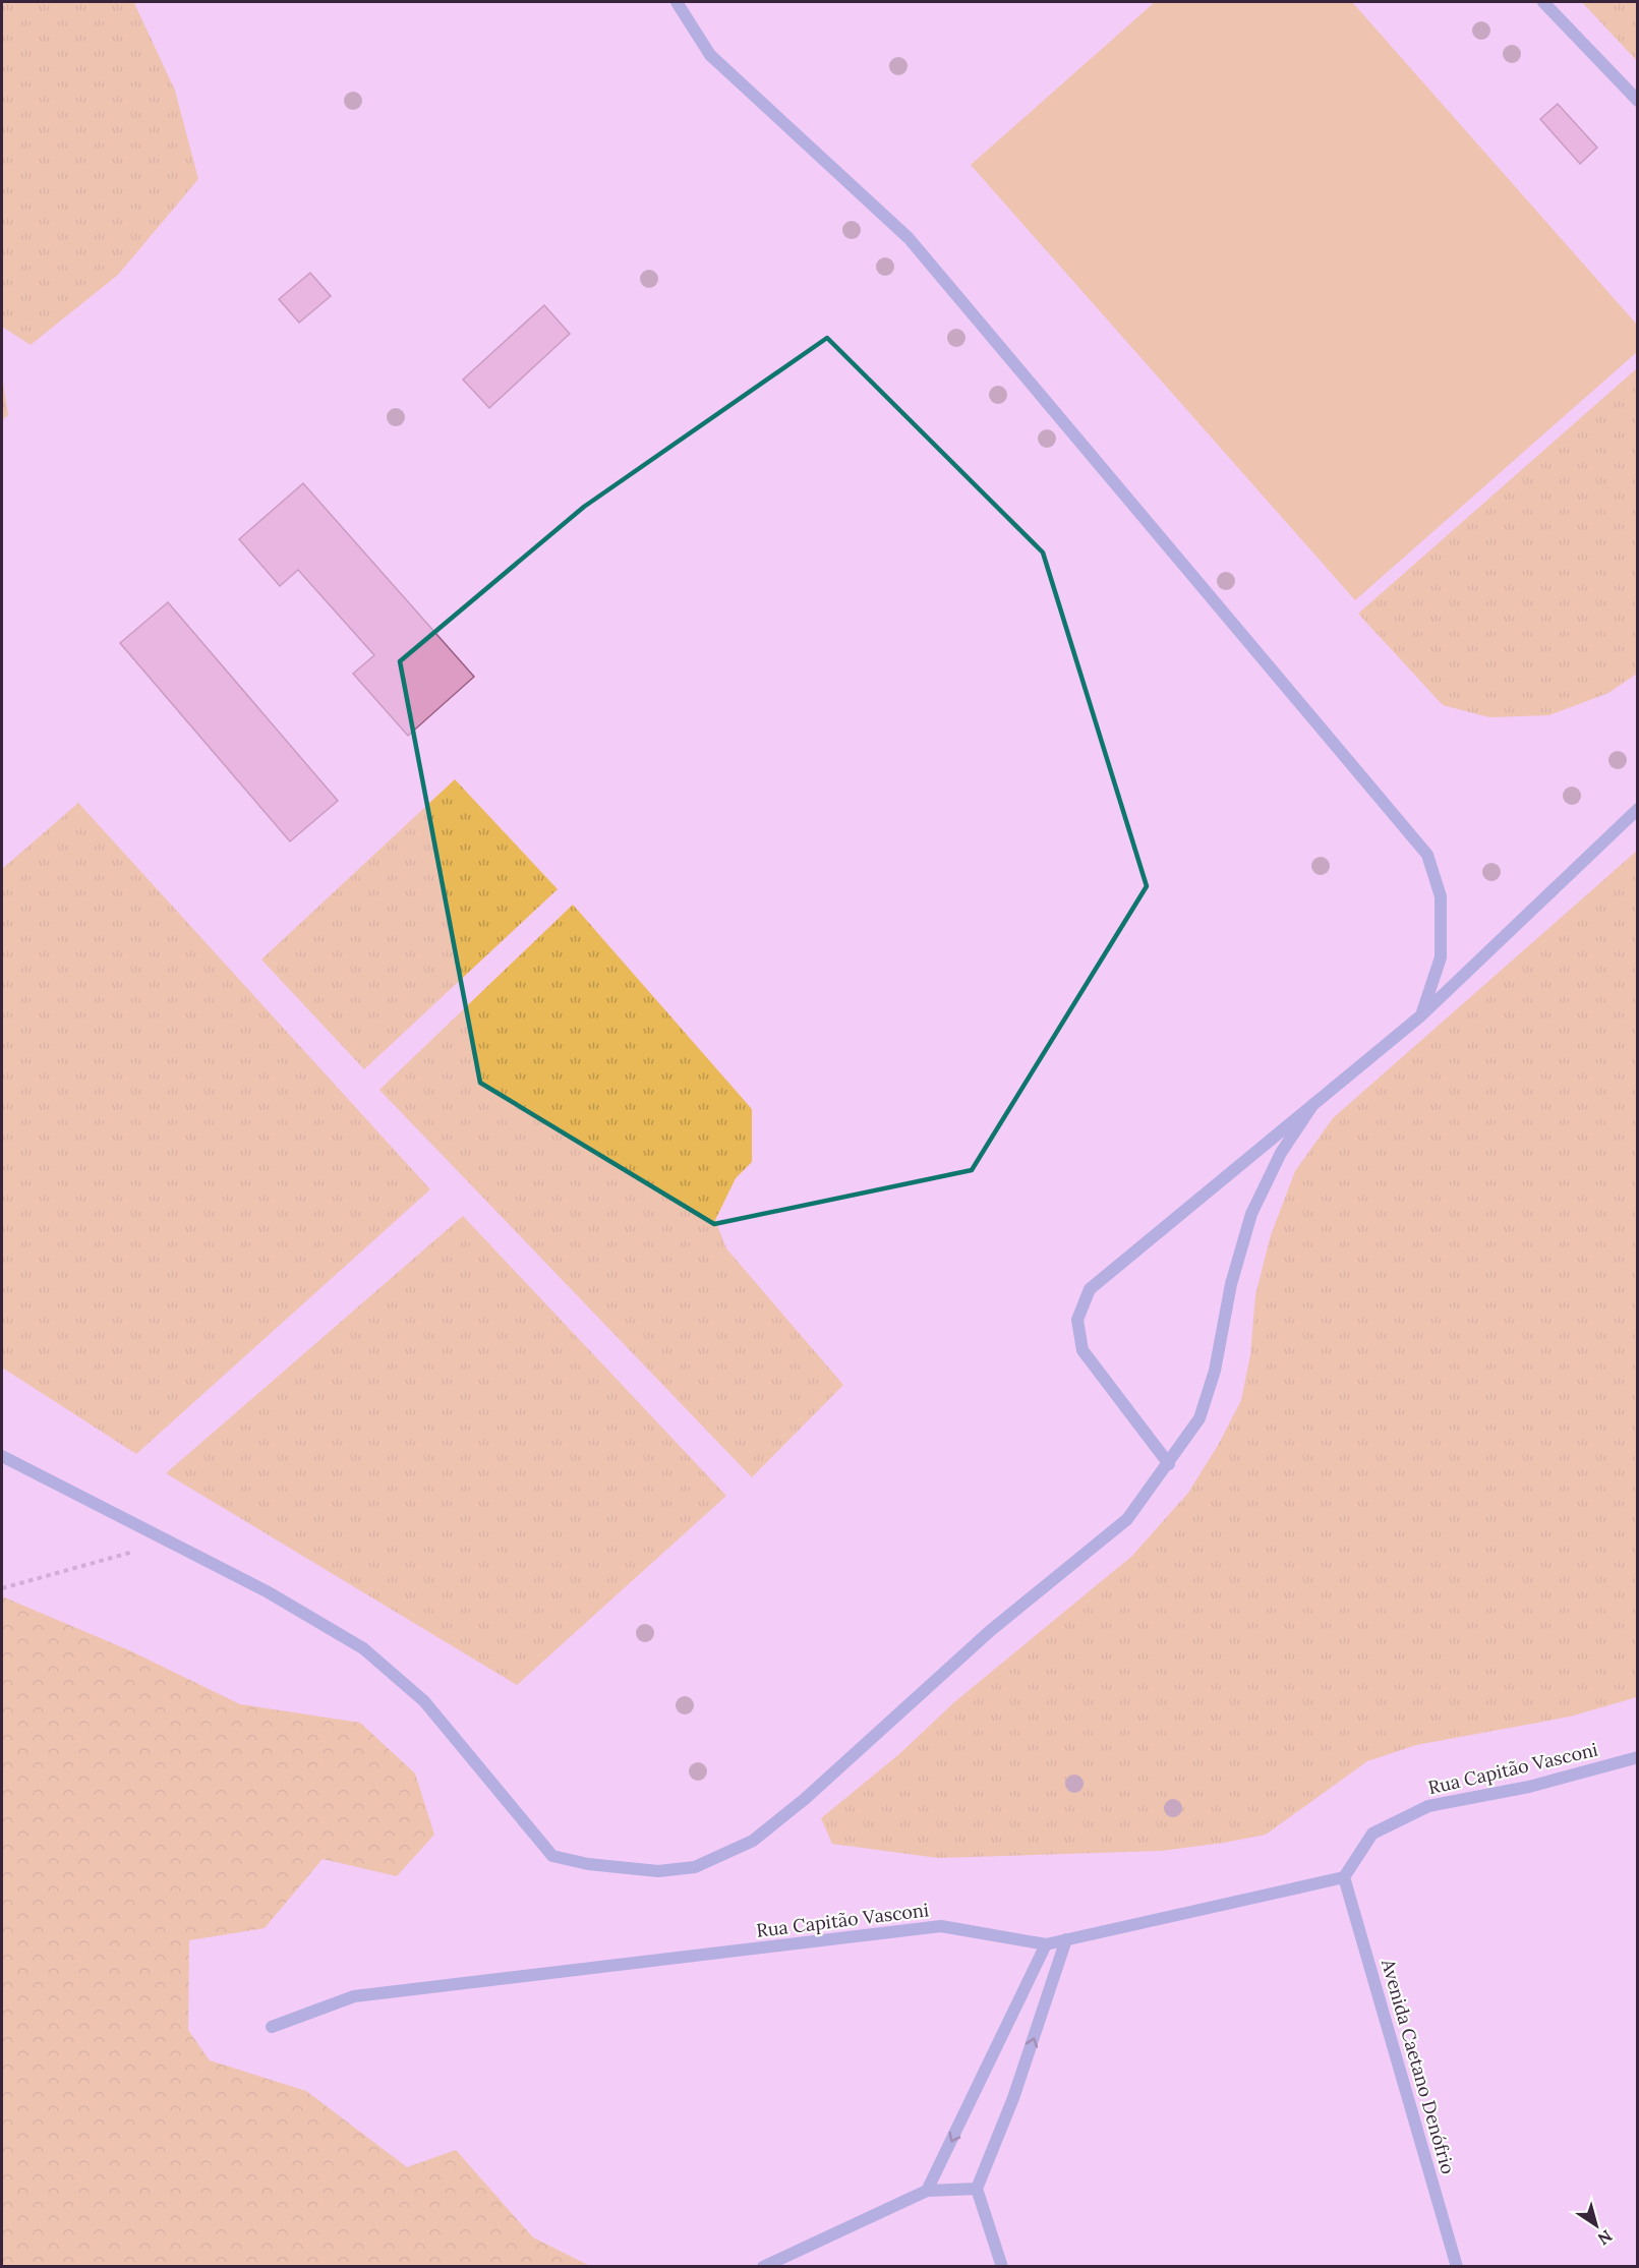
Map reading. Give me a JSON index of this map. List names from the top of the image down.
{
  "streets": {
    "street": ["Rua Capitão Vasconi", "Avenida Caetano Denófrio"]
  },
  "crossings": [
    ["Rua Capitão Vasconi", "Avenida Caetano Denófrio"]
  ],
  "north": "bottom right"
}
